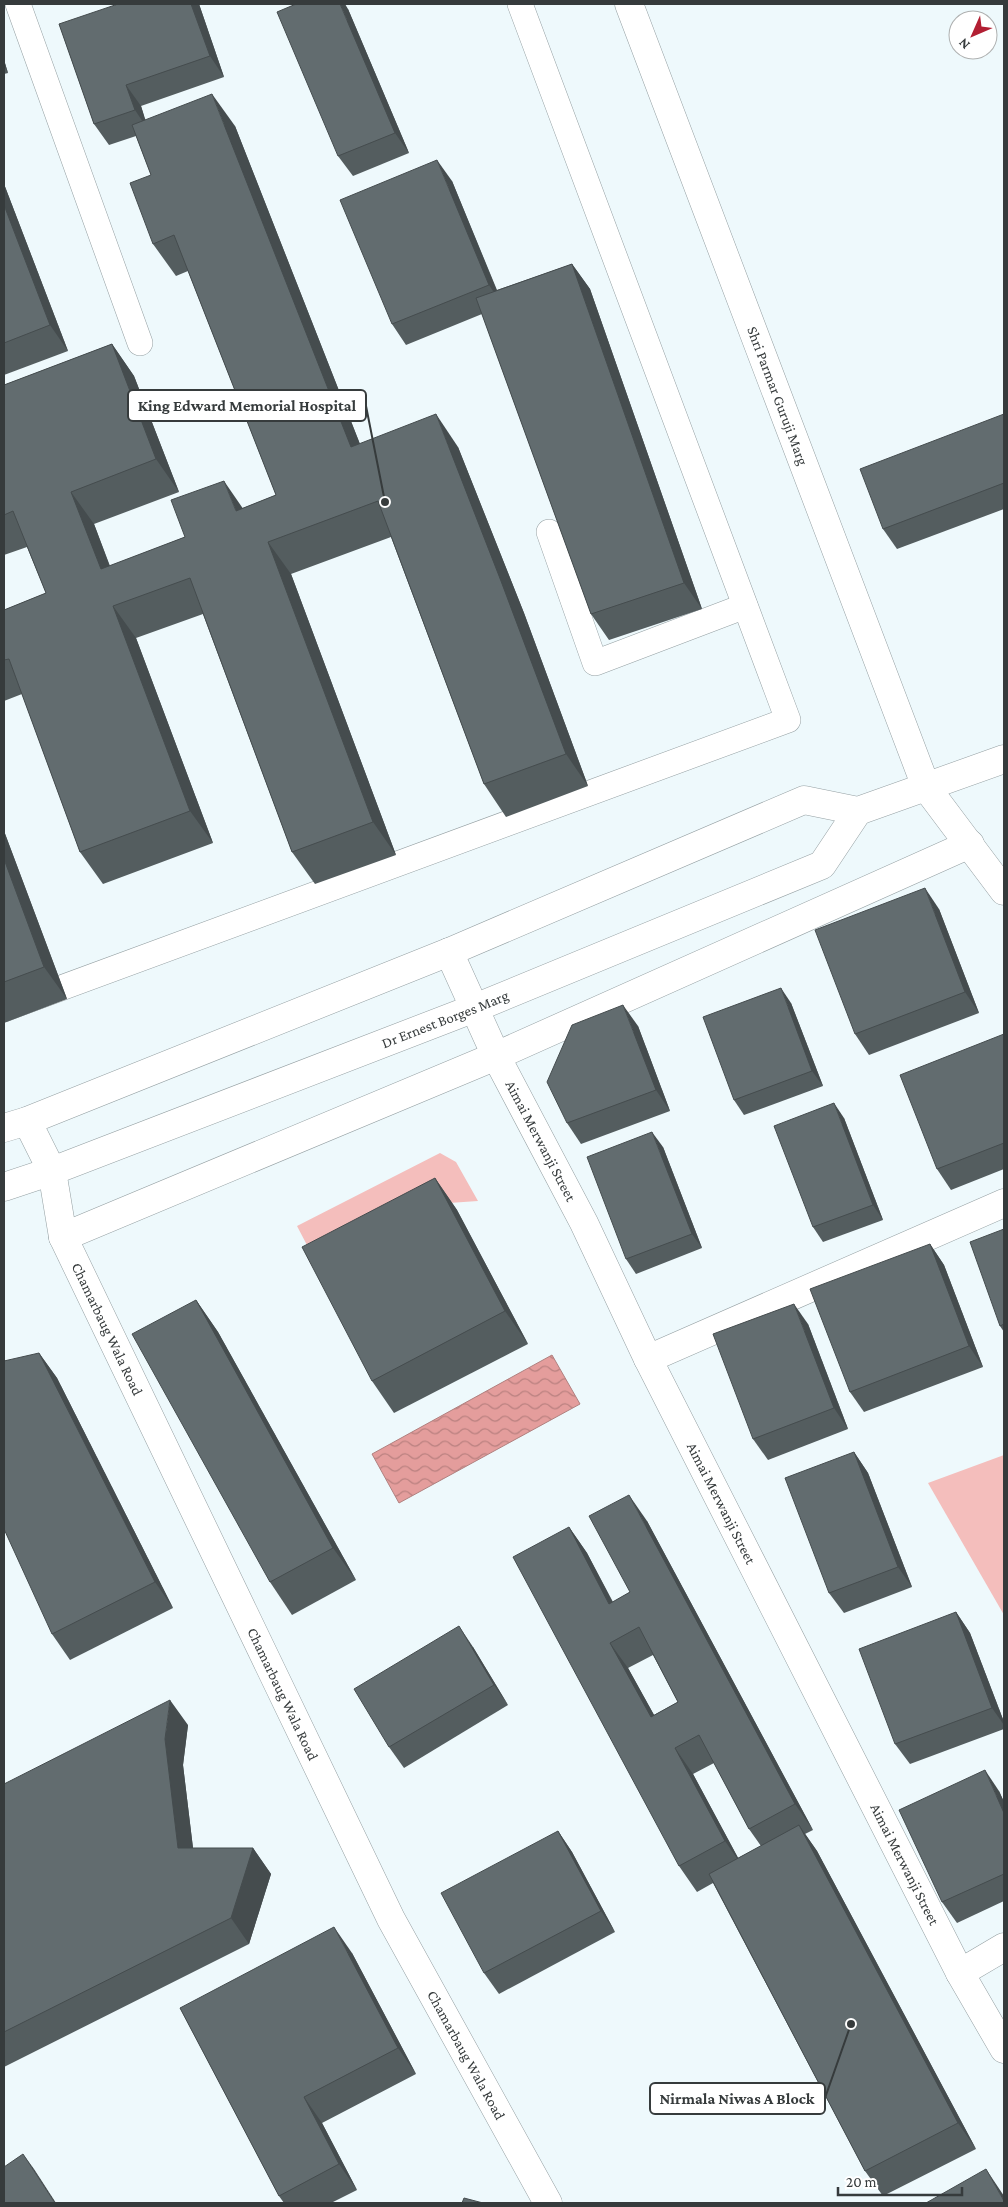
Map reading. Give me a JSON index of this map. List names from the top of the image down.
{
  "streets": {
    "street": [
      "Shri Parmar Guruji Marg",
      "Dr Ernest Borges Marg",
      "Aimai Merwanji Street",
      "Chamarbaug Wala Road"
    ]
  },
  "crossings": [
    ["Dr Ernest Borges Marg", "Aimai Merwanji Street"],
    ["Dr Ernest Borges Marg", "Chamarbaug Wala Road"]
  ],
  "places": ["King Edward Memorial Hospital", "Nirmala Niwas A Block"],
  "scale_bar": "20 m",
  "north": "bottom left"
}
